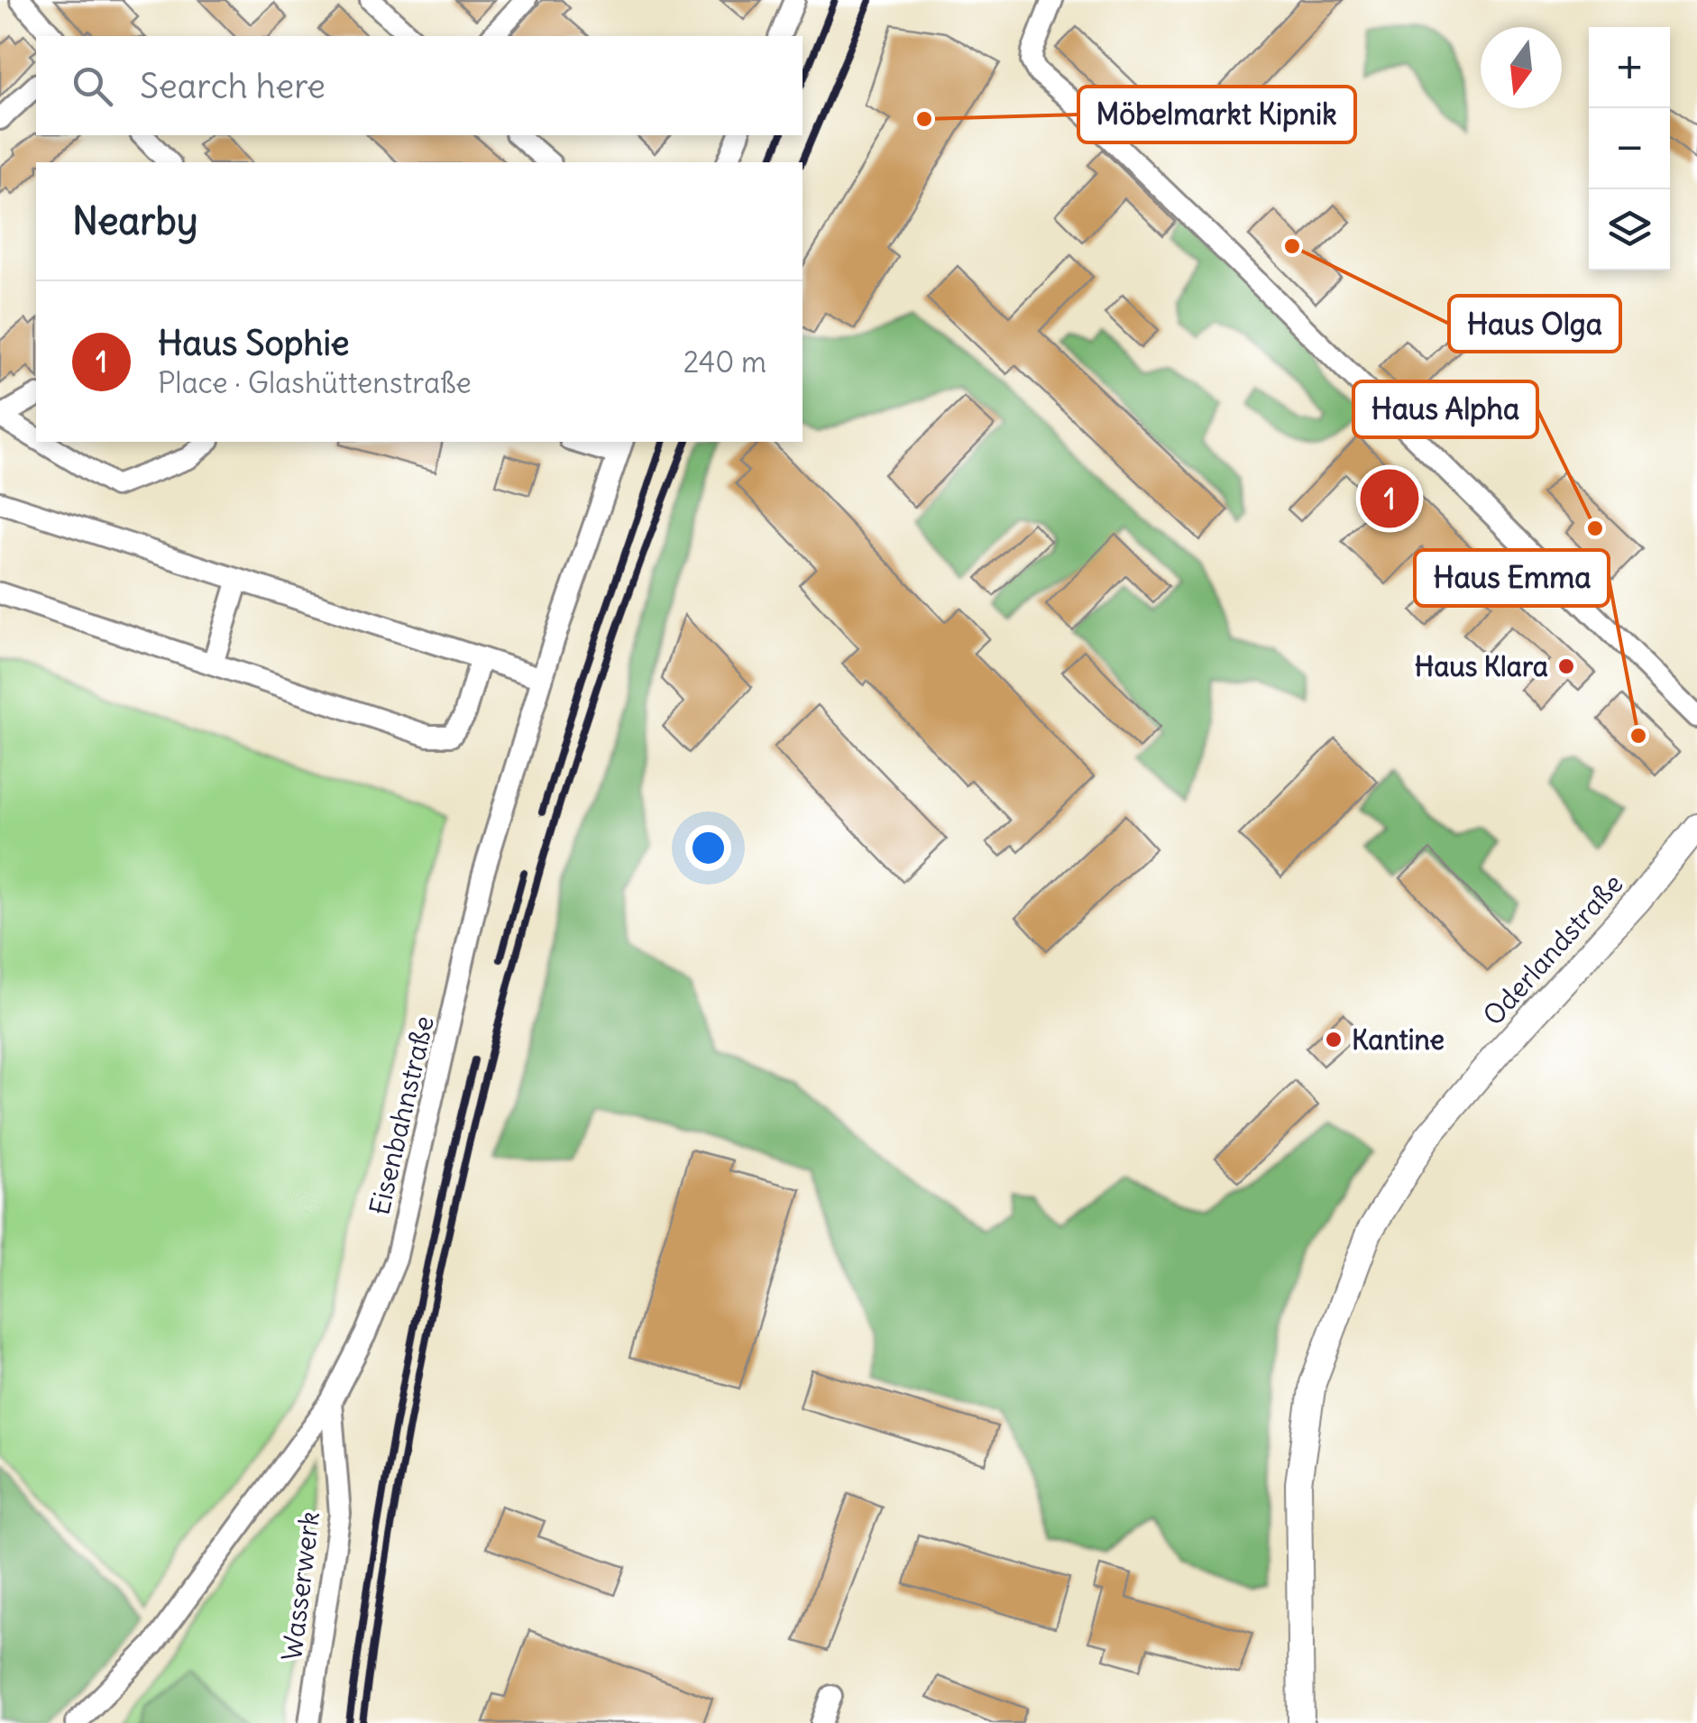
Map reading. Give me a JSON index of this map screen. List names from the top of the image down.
{
  "streets": {
    "street": ["Oderlandstraße", "Eisenbahnstraße", "Wasserwerk"]
  },
  "crossings": [
    ["Eisenbahnstraße", "Wasserwerk"]
  ],
  "places": [
    "Möbelmarkt Kipnik",
    "Haus Olga",
    "Haus Alpha",
    "Haus Klara",
    "Haus Emma",
    "Kantine"
  ],
  "north": "bottom",
  "page": {
    "map_buttons": ["+", "−"],
    "search": "Search here",
    "heading": "Nearby",
    "list": [
      {
        "mark": "1",
        "name": "Haus Sophie",
        "note": "Place · Glashüttenstraße",
        "value": "240 m"
      }
    ],
    "pins": "1"
  }
}
